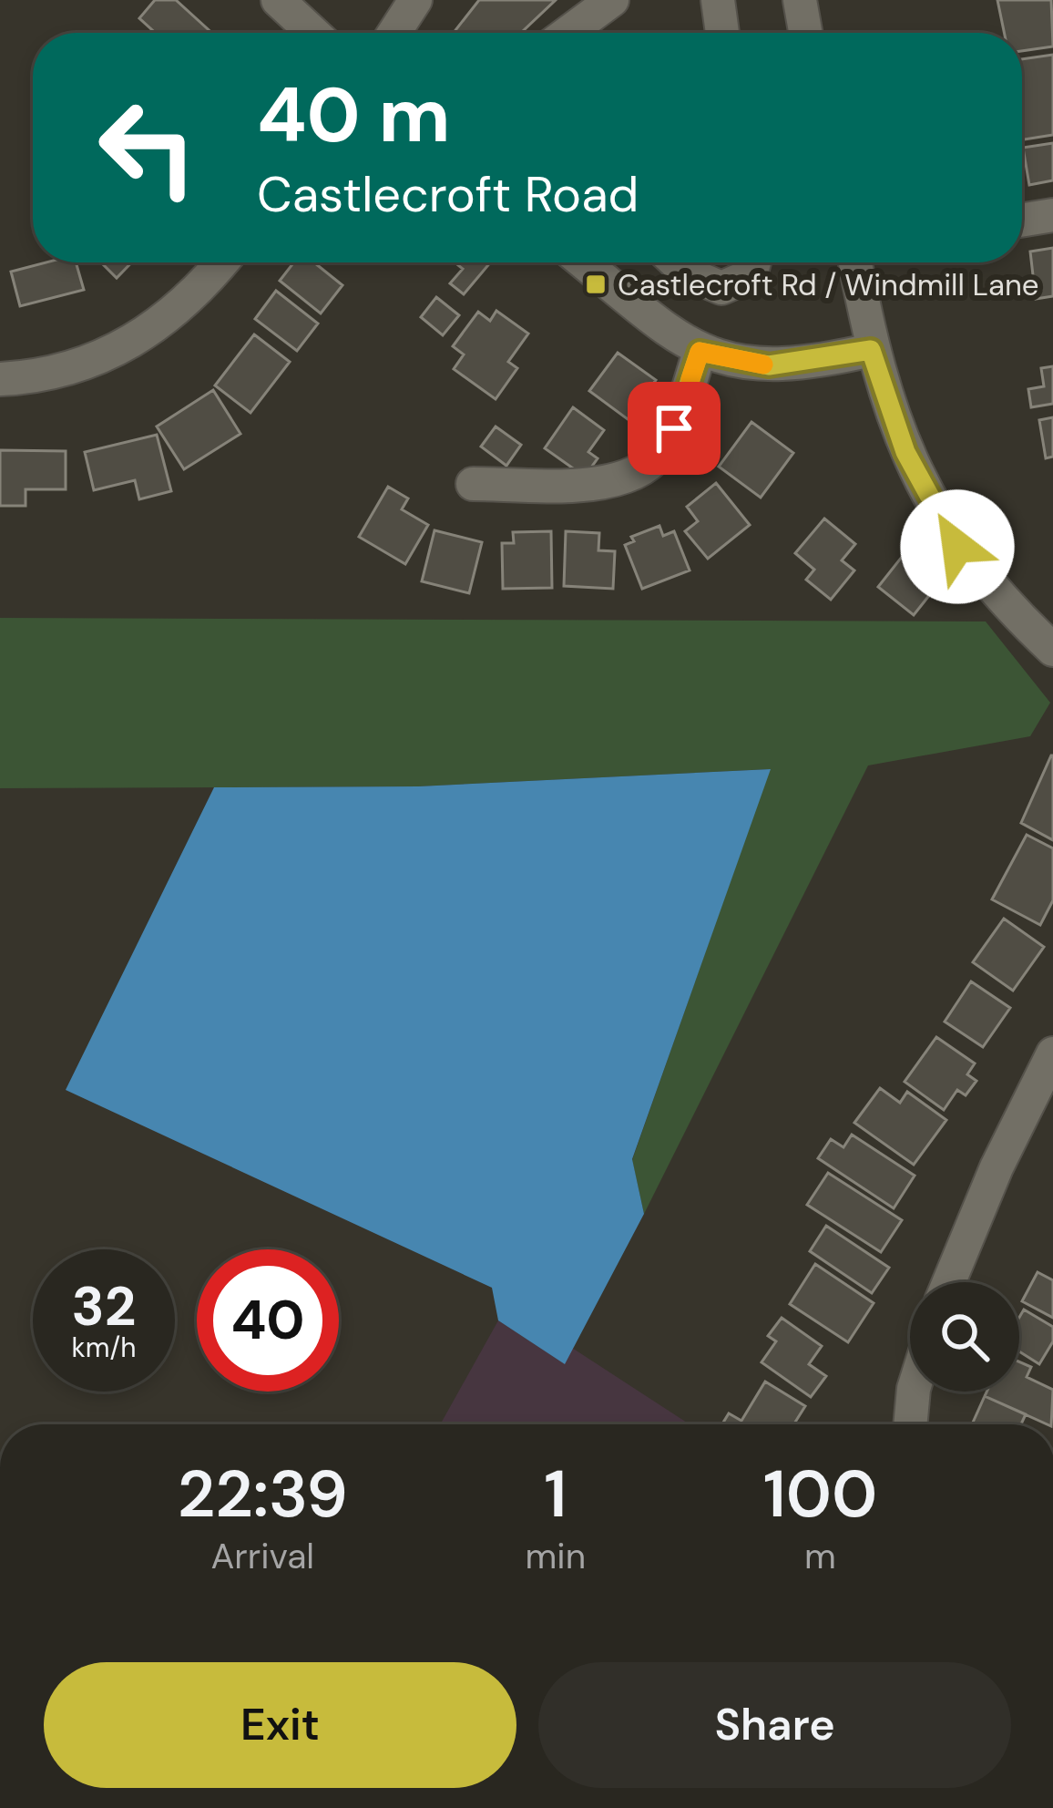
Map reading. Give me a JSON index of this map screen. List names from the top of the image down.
{
  "places": {
    "transit": ["Castlecroft Rd / Windmill Lane"]
  },
  "page": {
    "turn": ["40 m", "Castlecroft Road"],
    "speed": "32 km/h",
    "limit": "40",
    "eta": [
      "22:39",
      "Arrival",
      "1",
      "min",
      "100",
      "m"
    ],
    "buttons": ["Exit", "Share"]
  }
}
